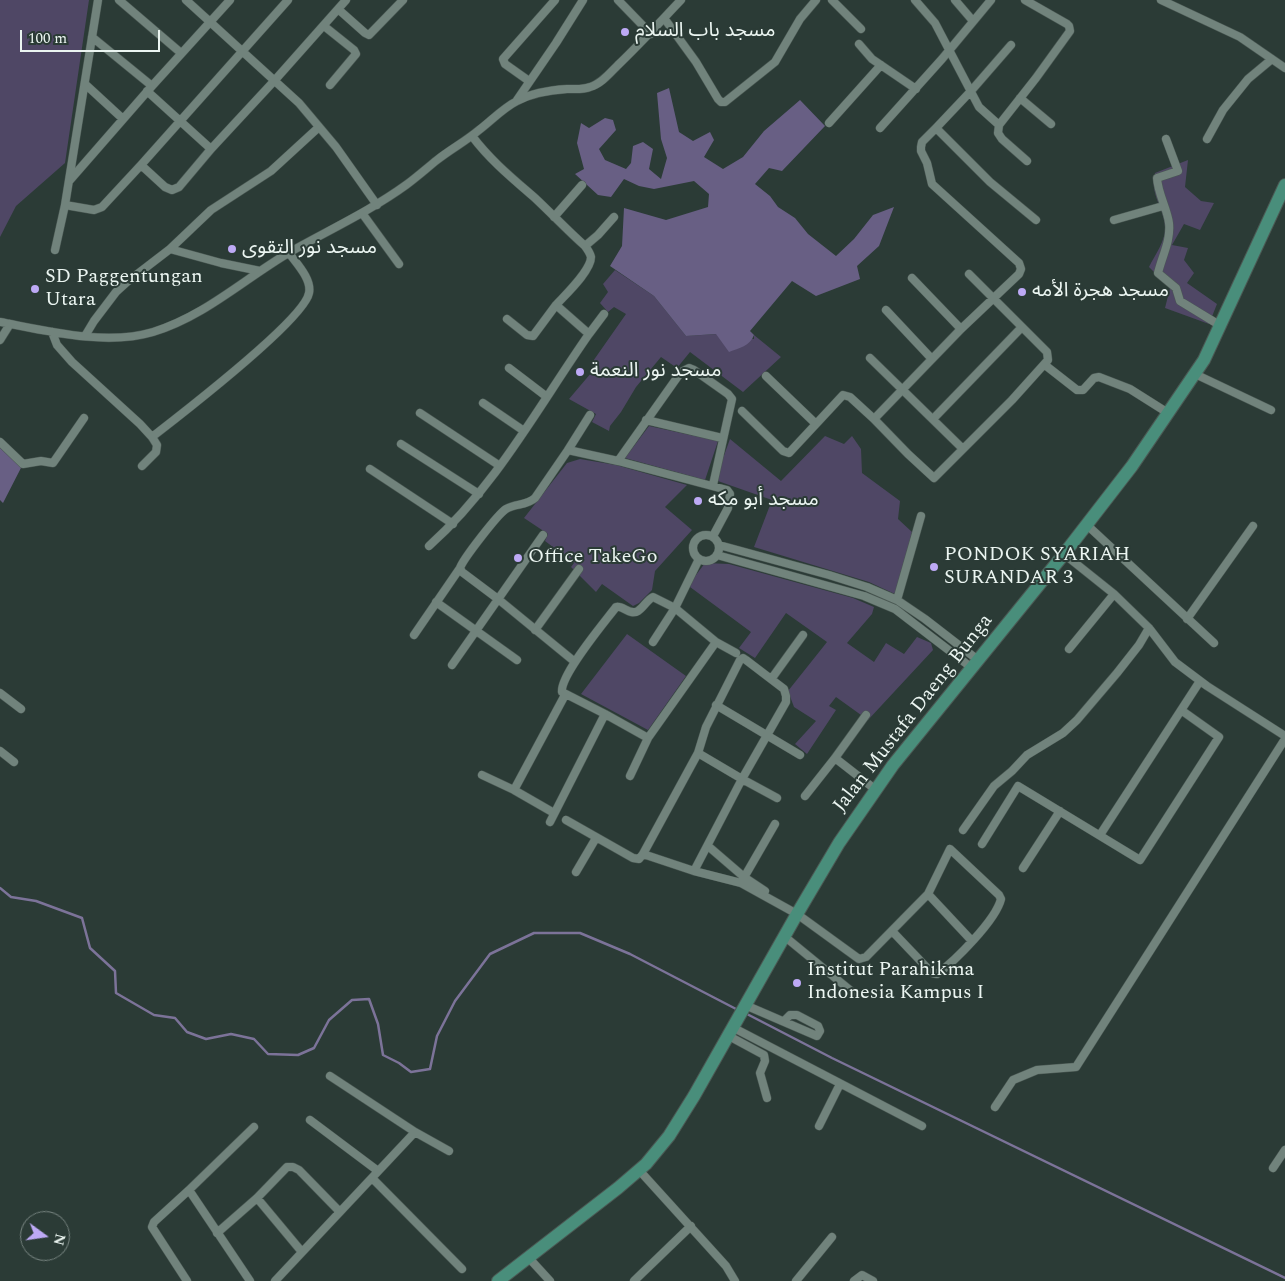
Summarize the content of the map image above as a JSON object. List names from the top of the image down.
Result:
{
  "streets": {
    "main road": ["Jalan Mustafa Daeng Bunga"]
  },
  "places": [
    "مسجد باب السلام",
    "مسجد نور التقوى",
    "SD Paggentungan Utara",
    "مسجد هجرة الأمه",
    "مسجد نور النعمة",
    "مسجد أبو مكه",
    "Office TakeGo",
    "PONDOK SYARIAH SURANDAR 3",
    "Institut Parahikma Indonesia Kampus I"
  ],
  "scale_bar": "100 m",
  "north": "right"
}
